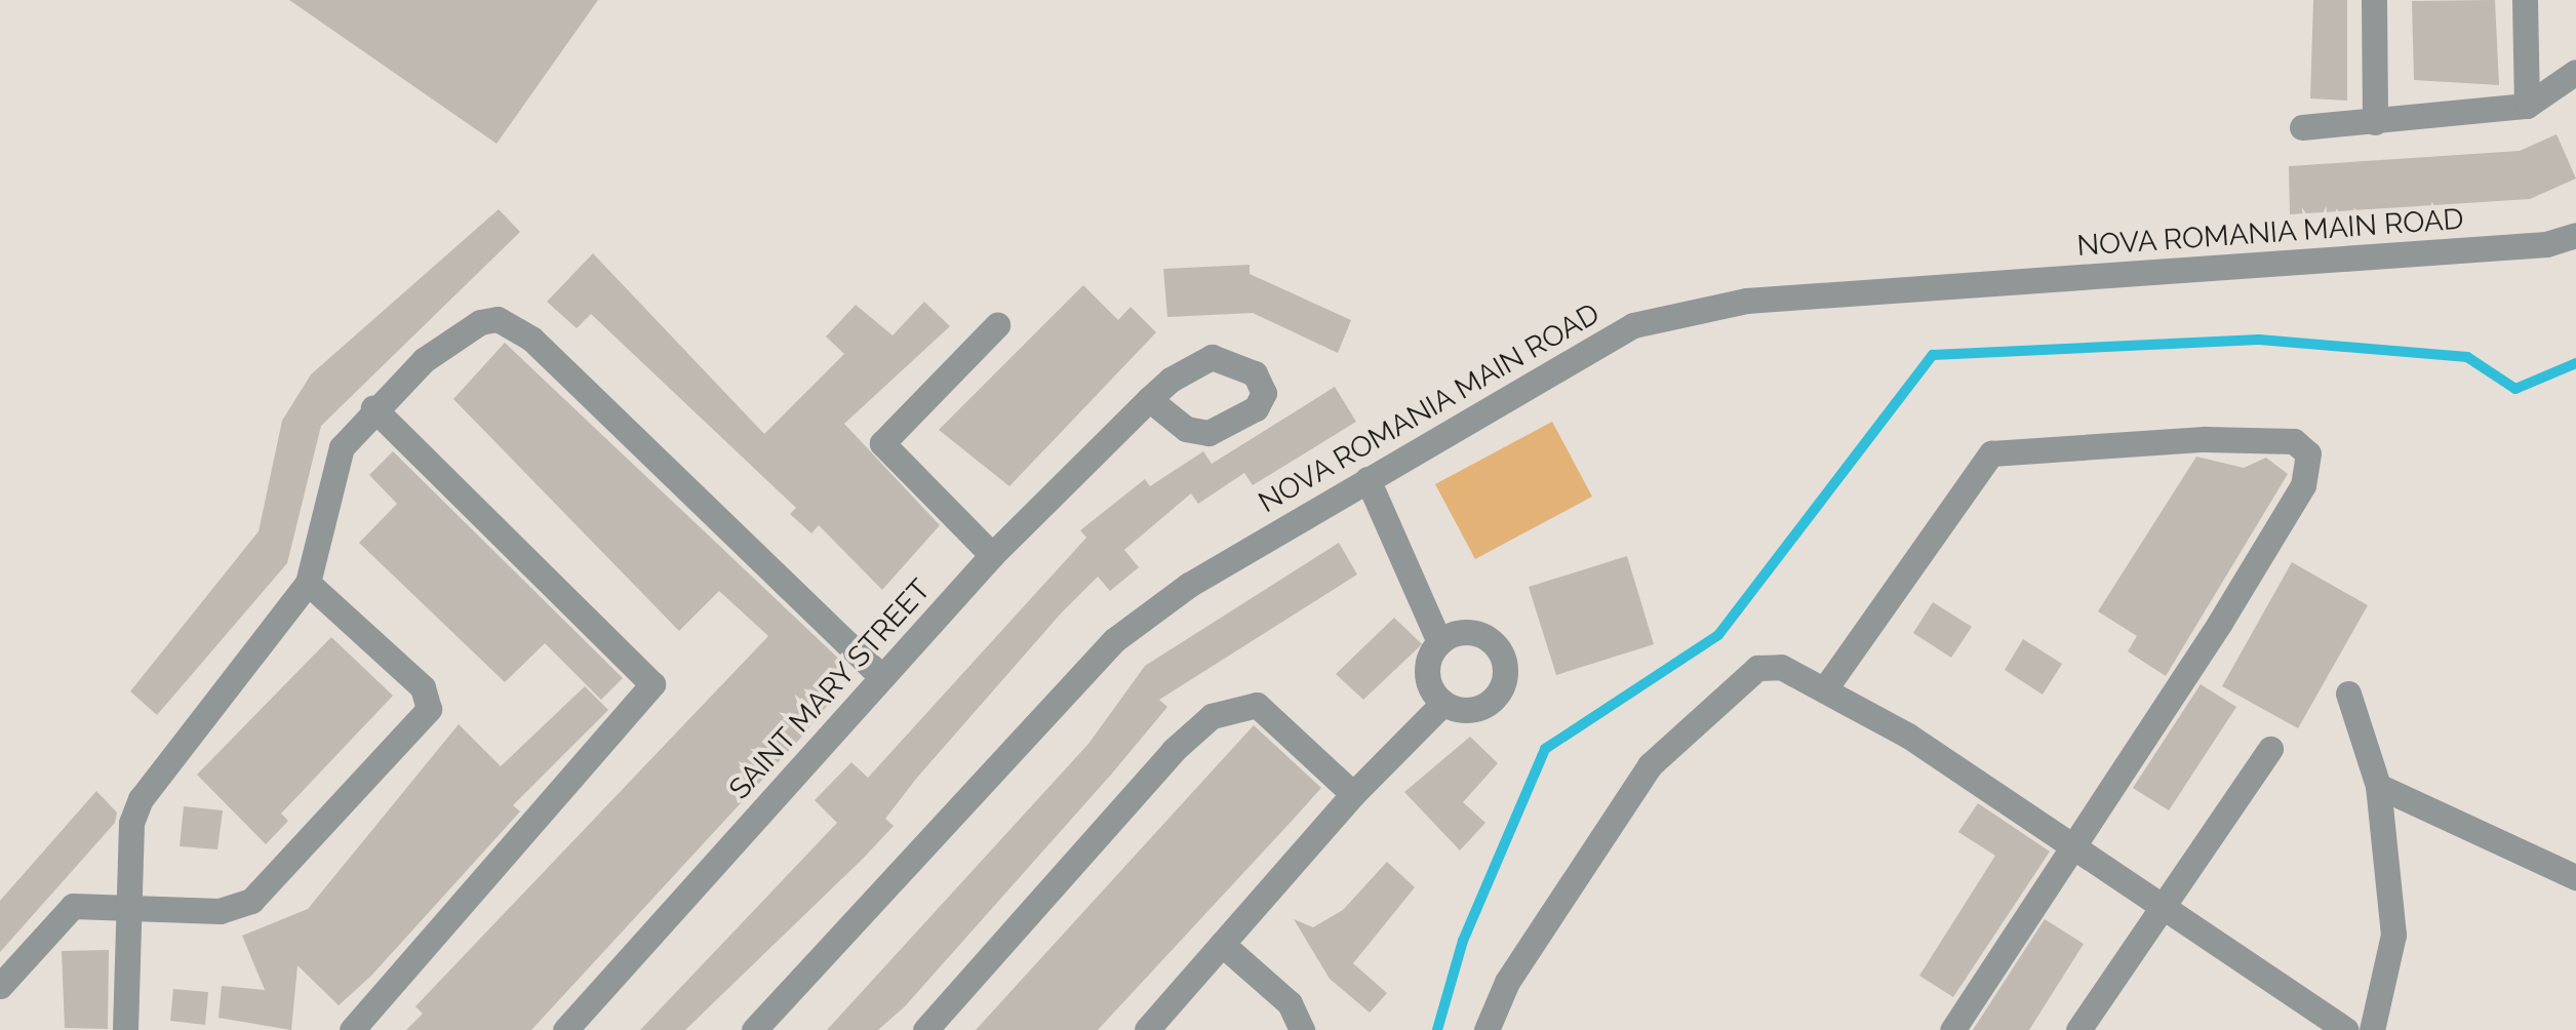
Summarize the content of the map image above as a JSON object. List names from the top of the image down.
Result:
{
  "streets": {
    "street": ["NOVA ROMANIA MAIN ROAD", "SAINT MARY STREET"]
  }
}
